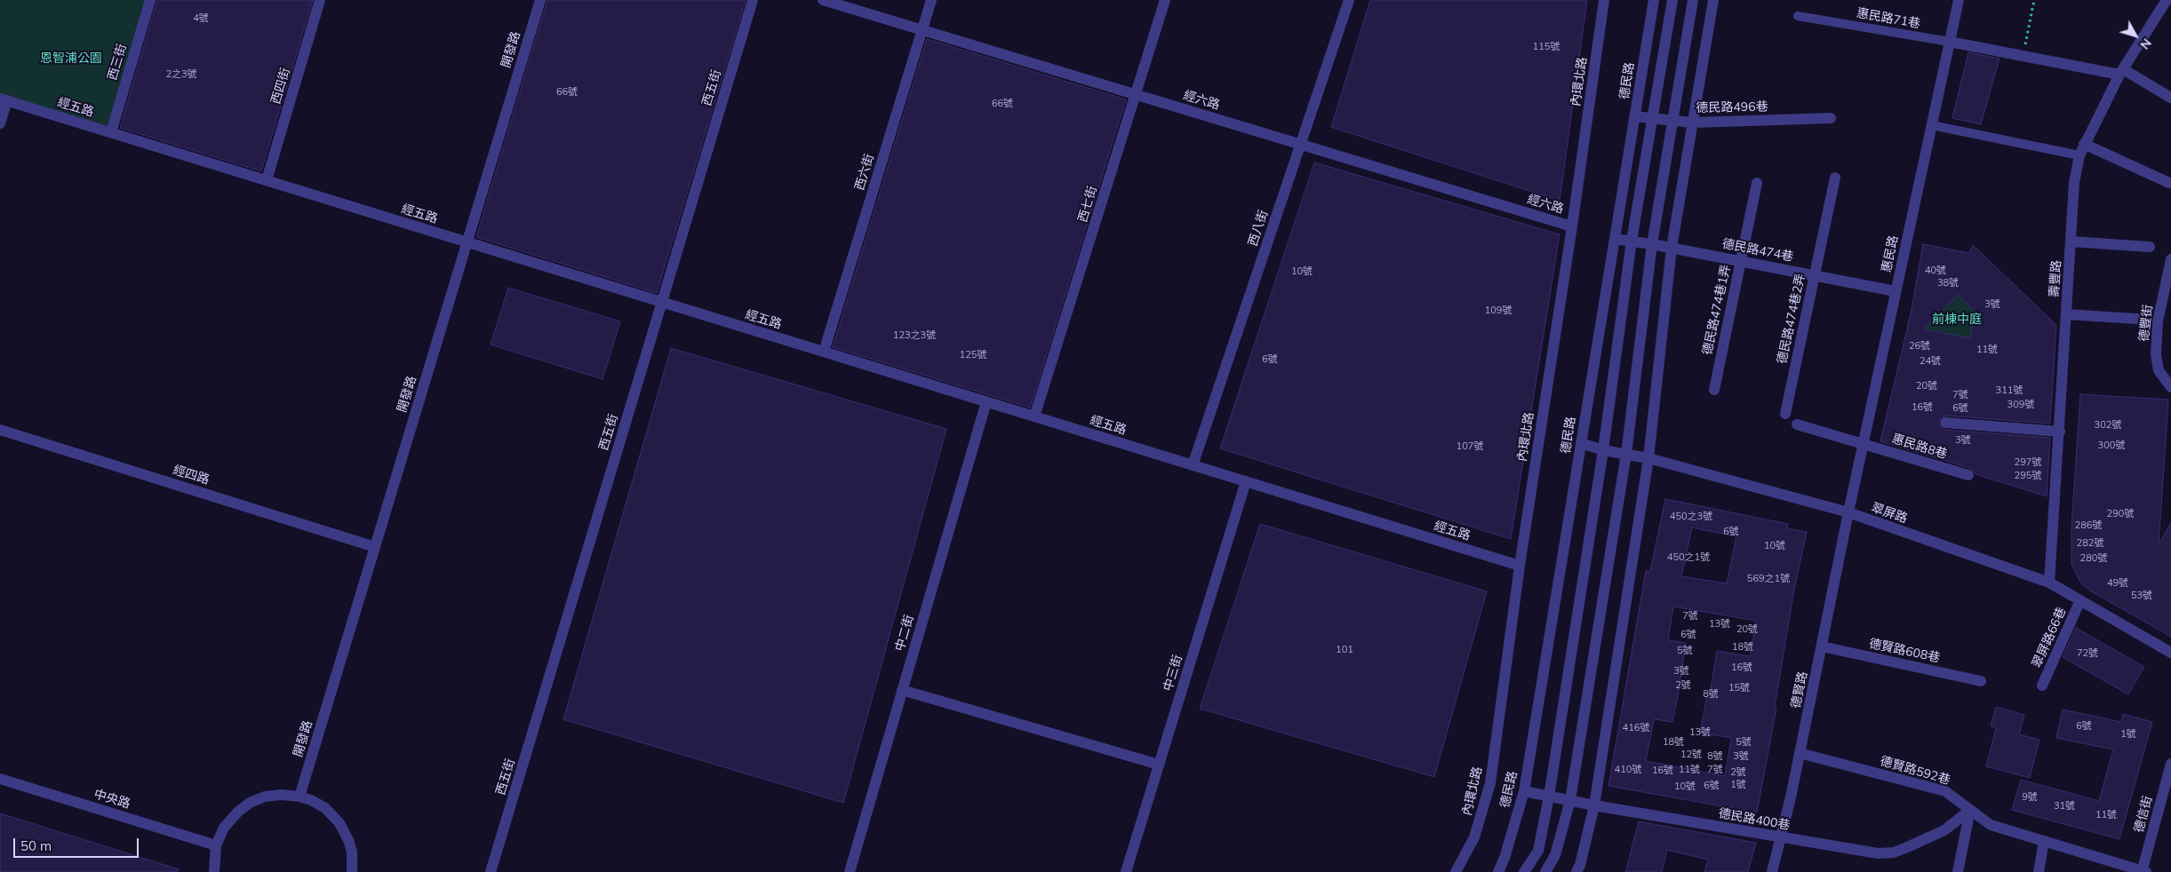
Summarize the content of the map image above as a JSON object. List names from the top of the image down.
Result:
{
  "streets": {
    "street": [
      "開發路",
      "西三街",
      "德民路",
      "內環北路",
      "西四街",
      "西五街",
      "經六路",
      "經五路",
      "德民路496巷",
      "西六街",
      "西七街",
      "西八街",
      "德民路474巷",
      "惠民路",
      "壽豐路",
      "德民路474巷1弄",
      "德民路474巷2弄",
      "德豐街",
      "惠民路8巷",
      "經四路",
      "翠屏路",
      "中二街",
      "翠屏路66巷",
      "德賢路608巷",
      "中三街",
      "德賢路",
      "德賢路592巷",
      "中央路",
      "德信街",
      "德民路400巷"
    ],
    "lane": ["惠民路71巷"]
  },
  "crossings": [
    ["惠民路71巷", "惠民路"],
    ["開發路", "經五路"],
    ["開發路", "經四路"],
    ["西三街", "經五路"],
    ["德民路", "德民路496巷"],
    ["德民路", "德民路474巷"],
    ["德民路", "翠屏路"],
    ["德民路", "德民路400巷"],
    ["內環北路", "經六路"],
    ["內環北路", "經五路"],
    ["西四街", "經五路"],
    ["西五街", "經五路"],
    ["經六路", "西六街"],
    ["經六路", "西七街"],
    ["經六路", "西八街"],
    ["經五路", "西六街"],
    ["經五路", "西七街"],
    ["經五路", "西八街"],
    ["經五路", "中二街"],
    ["經五路", "中三街"],
    ["德民路474巷", "惠民路"],
    ["德民路474巷", "德民路474巷1弄"],
    ["德民路474巷", "德民路474巷2弄"],
    ["惠民路", "惠民路8巷"],
    ["惠民路", "翠屏路"],
    ["惠民路", "德賢路"],
    ["壽豐路", "翠屏路"],
    ["翠屏路", "翠屏路66巷"],
    ["翠屏路", "德賢路"],
    ["德賢路608巷", "德賢路"],
    ["德賢路", "德賢路592巷"],
    ["德賢路", "德民路400巷"],
    ["德賢路592巷", "德信街"],
    ["德賢路592巷", "德民路400巷"]
  ],
  "parks": ["恩智浦公園", "前棟中庭"],
  "house_numbers": [
    "4號",
    "115號",
    "2之3號",
    "66號",
    "66號",
    "40號",
    "10號",
    "38號",
    "3號",
    "109號",
    "123之3號",
    "26號",
    "11號",
    "125號",
    "6號",
    "24號",
    "20號",
    "311號",
    "7號",
    "309號",
    "16號",
    "6號",
    "302號",
    "3號",
    "300號",
    "107號",
    "297號",
    "295號",
    "290號",
    "450之3號",
    "286號",
    "6號",
    "282號",
    "10號",
    "450之1號",
    "280號",
    "569之1號",
    "49號",
    "53號",
    "7號",
    "13號",
    "20號",
    "6號",
    "18號",
    "101",
    "5號",
    "72號",
    "16號",
    "3號",
    "2號",
    "15號",
    "8號",
    "6號",
    "416號",
    "13號",
    "1號",
    "18號",
    "5號",
    "12號",
    "8號",
    "3號",
    "410號",
    "11號",
    "7號",
    "16號",
    "2號",
    "1號",
    "6號",
    "10號",
    "9號",
    "31號",
    "11號"
  ],
  "scale_bar": "50 m",
  "north": "bottom right"
}
